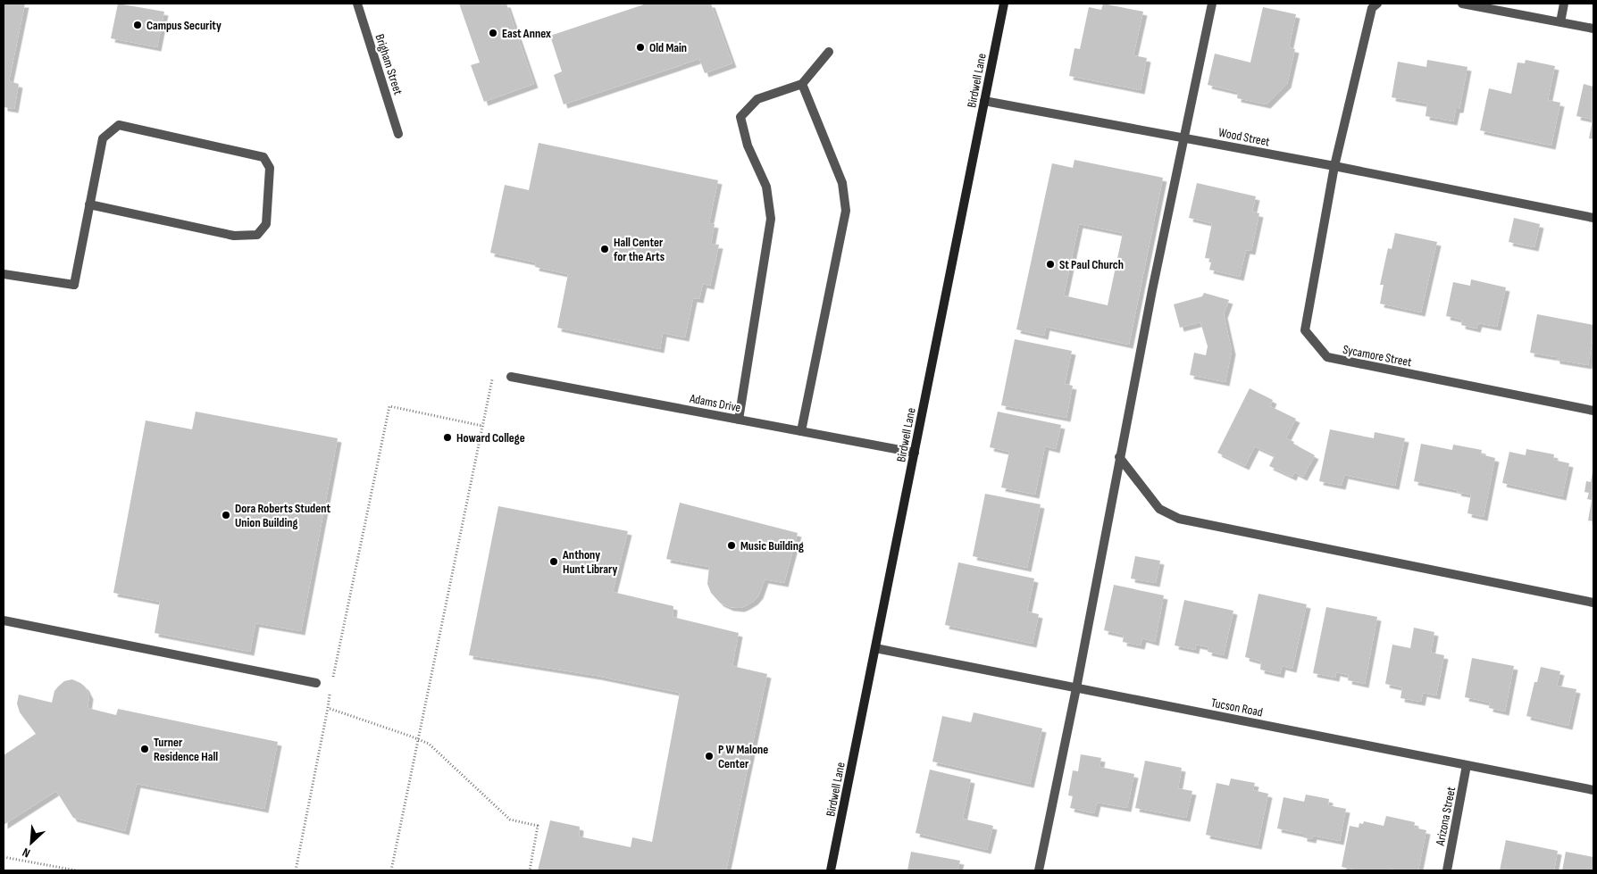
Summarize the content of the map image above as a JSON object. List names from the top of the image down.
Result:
{
  "streets": {
    "main road": ["Birdwell Lane"],
    "street": [
      "Brigham Street",
      "Wood Street",
      "Sycamore Street",
      "Adams Drive",
      "Tucson Road",
      "Arizona Street"
    ]
  },
  "crossings": [
    ["Birdwell Lane", "Wood Street"],
    ["Birdwell Lane", "Adams Drive"],
    ["Birdwell Lane", "Tucson Road"],
    ["Wood Street", "Sycamore Street"],
    ["Tucson Road", "Arizona Street"]
  ],
  "places": [
    "Campus Security",
    "East Annex",
    "Old Main",
    "Hall Center for the Arts",
    "St Paul Church",
    "Howard College",
    "Dora Roberts Student Union Building",
    "Music Building",
    "Anthony Hunt Library",
    "Turner Residence Hall",
    "P W Malone Center"
  ],
  "north": "bottom left"
}
